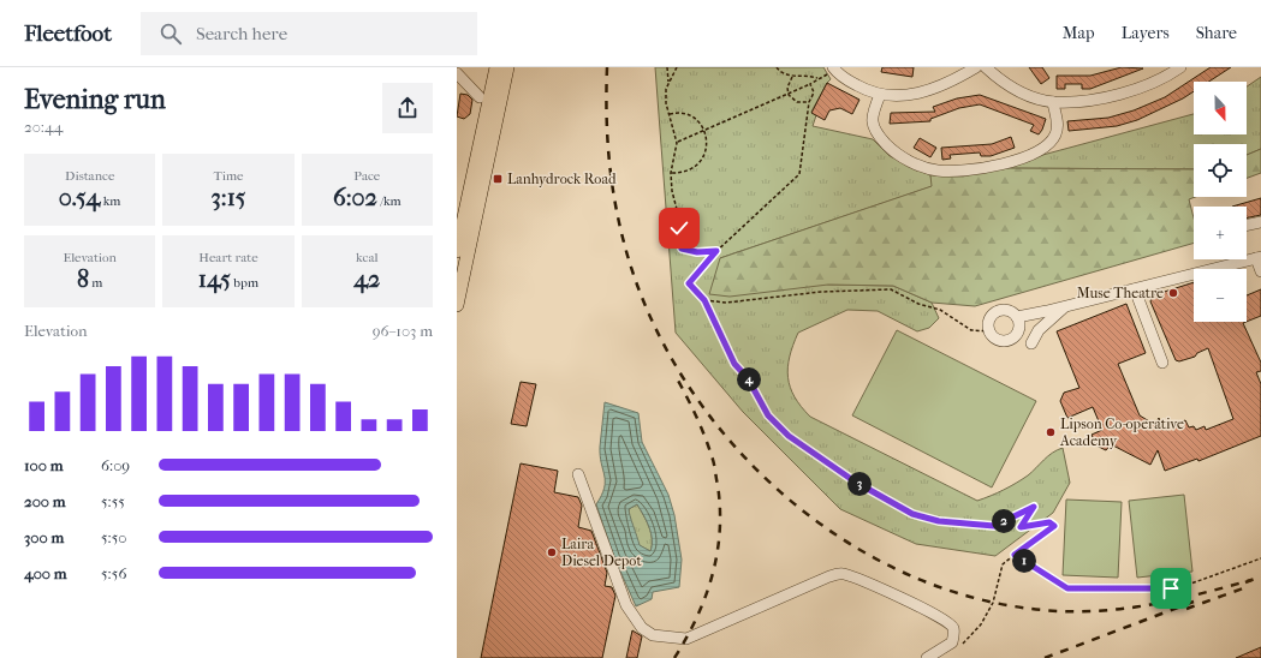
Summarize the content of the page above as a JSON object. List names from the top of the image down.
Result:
{
  "places": {
    "transit": ["Lanhydrock Road"],
    "other": ["Muse Theatre", "Lipson Co-operative Academy", "Laira Diesel Depot"]
  },
  "north": "bottom",
  "page": {
    "header": "Fleetfoot",
    "search": "Search here",
    "nav": ["Map", "Layers", "Share"],
    "heading": ["Evening run", "20:44"],
    "map_buttons": ["+", "−"],
    "stats": [
      ["Distance", "0.54 km"],
      ["Time", "3:15"],
      ["Pace", "6:02 /km"],
      ["Elevation", "8 m"],
      ["Heart rate", "145 bpm"],
      ["kcal", "42"]
    ],
    "chart": ["Elevation", "96–103 m"],
    "pins": [
      "4",
      "3",
      "2",
      "1"
    ],
    "list": [
      {
        "name": "100 m",
        "note": "6:09"
      },
      {
        "name": "200 m",
        "note": "5:55"
      },
      {
        "name": "300 m",
        "note": "5:50"
      },
      {
        "name": "400 m",
        "note": "5:56"
      }
    ]
  }
}
